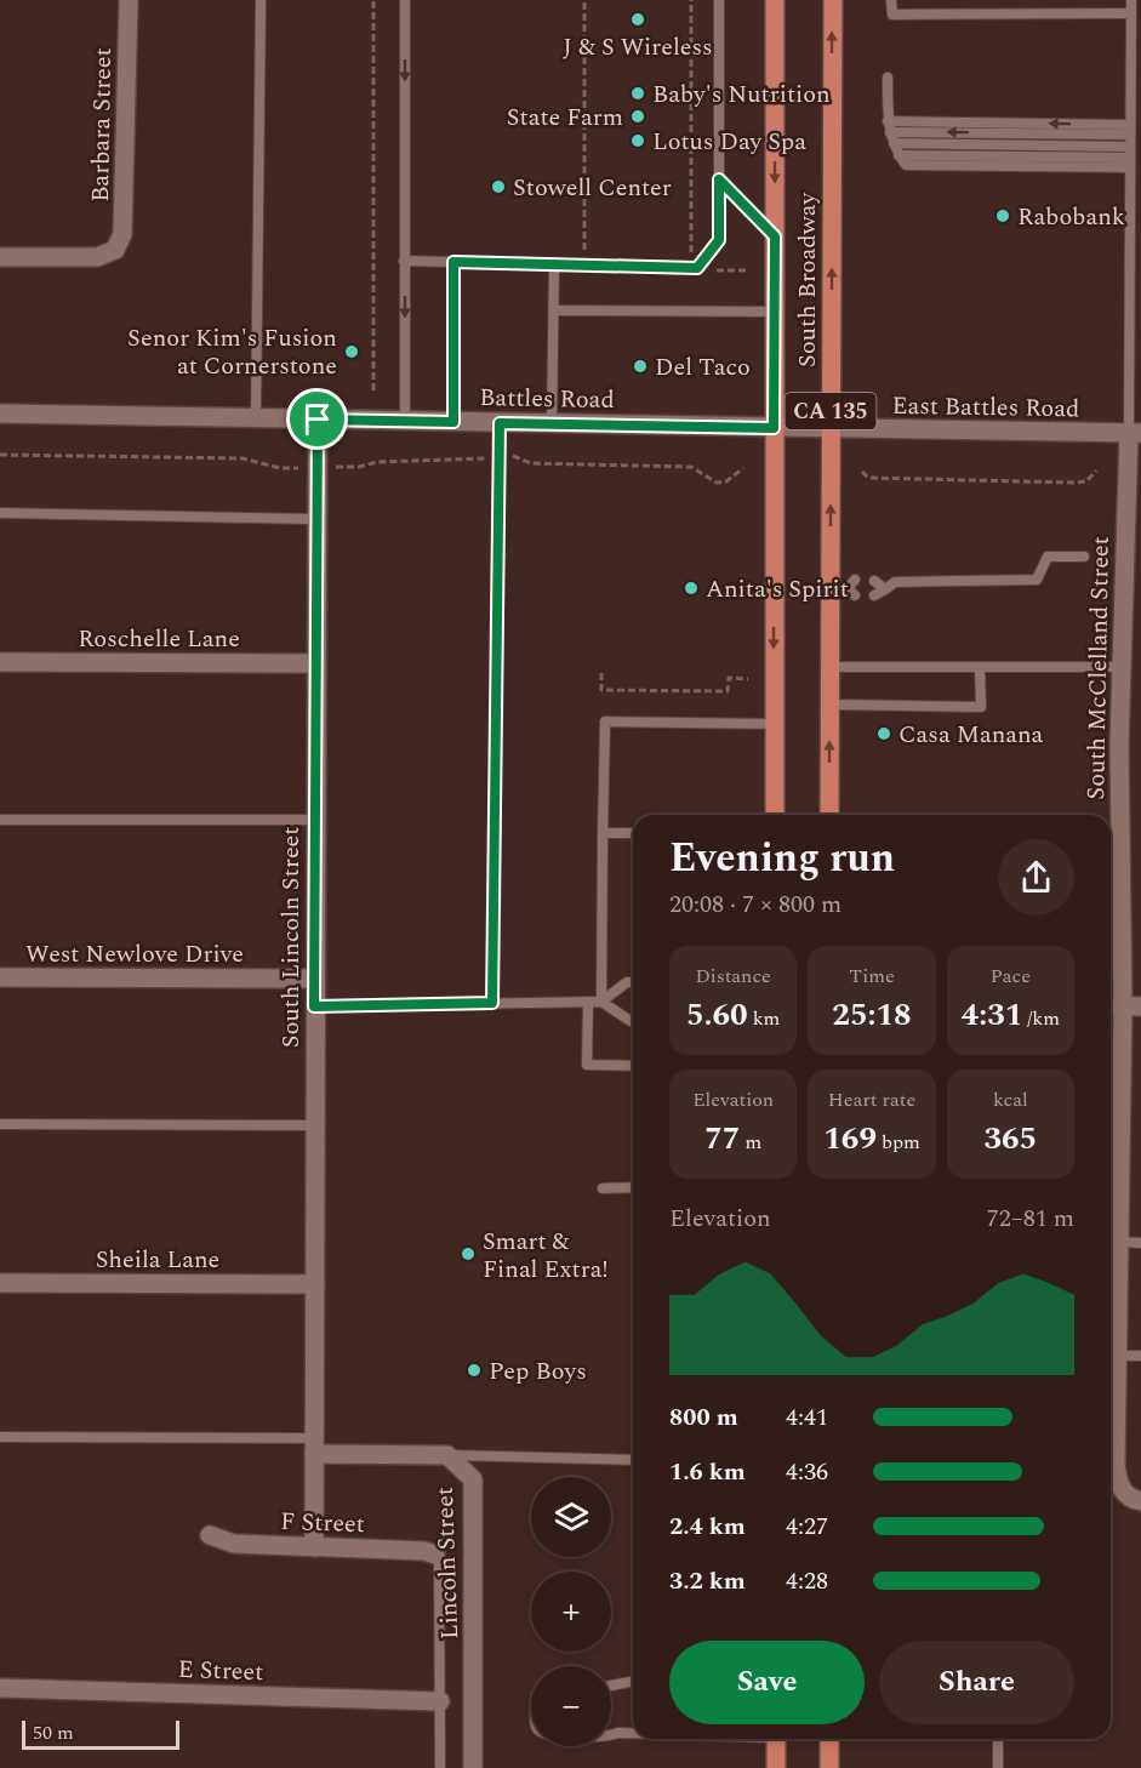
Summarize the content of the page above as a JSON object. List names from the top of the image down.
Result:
{
  "streets": {
    "main road": ["South Broadway", "CA 135"],
    "street": [
      "Barbara Street",
      "Battles Road",
      "East Battles Road",
      "Roschelle Lane",
      "South McClelland Street",
      "South Lincoln Street",
      "West Newlove Drive",
      "Sheila Lane",
      "F Street",
      "Lincoln Street",
      "E Street"
    ]
  },
  "crossings": [
    ["South Broadway", "Battles Road"],
    ["South Broadway", "East Battles Road"],
    ["Battles Road", "East Battles Road"],
    ["Battles Road", "South Lincoln Street"],
    ["East Battles Road", "South McClelland Street"],
    ["Roschelle Lane", "South Lincoln Street"],
    ["South Lincoln Street", "West Newlove Drive"],
    ["South Lincoln Street", "Sheila Lane"],
    ["South Lincoln Street", "F Street"],
    ["South Lincoln Street", "Lincoln Street"]
  ],
  "places": [
    "J & S Wireless",
    "Baby's Nutrition",
    "State Farm",
    "Lotus Day Spa",
    "Stowell Center",
    "Rabobank",
    "Senor Kim's Fusion at Cornerstone",
    "Del Taco",
    "Anita's Spirit",
    "Casa Manana",
    "Smart & Final Extra!",
    "Pep Boys"
  ],
  "scale_bar": "50 m",
  "page": {
    "heading": ["Evening run", "20:08 · 7 × 800 m"],
    "stats": [
      ["Distance", "5.60 km"],
      ["Time", "25:18"],
      ["Pace", "4:31 /km"],
      ["Elevation", "77 m"],
      ["Heart rate", "169 bpm"],
      ["kcal", "365"]
    ],
    "chart": ["Elevation", "72–81 m"],
    "list": [
      {
        "name": "800 m",
        "note": "4:41"
      },
      {
        "name": "1.6 km",
        "note": "4:36"
      },
      {
        "name": "2.4 km",
        "note": "4:27"
      },
      {
        "name": "3.2 km",
        "note": "4:28"
      }
    ],
    "map_buttons": ["+", "−"],
    "buttons": ["Save", "Share"],
    "scale": "50 m"
  }
}
